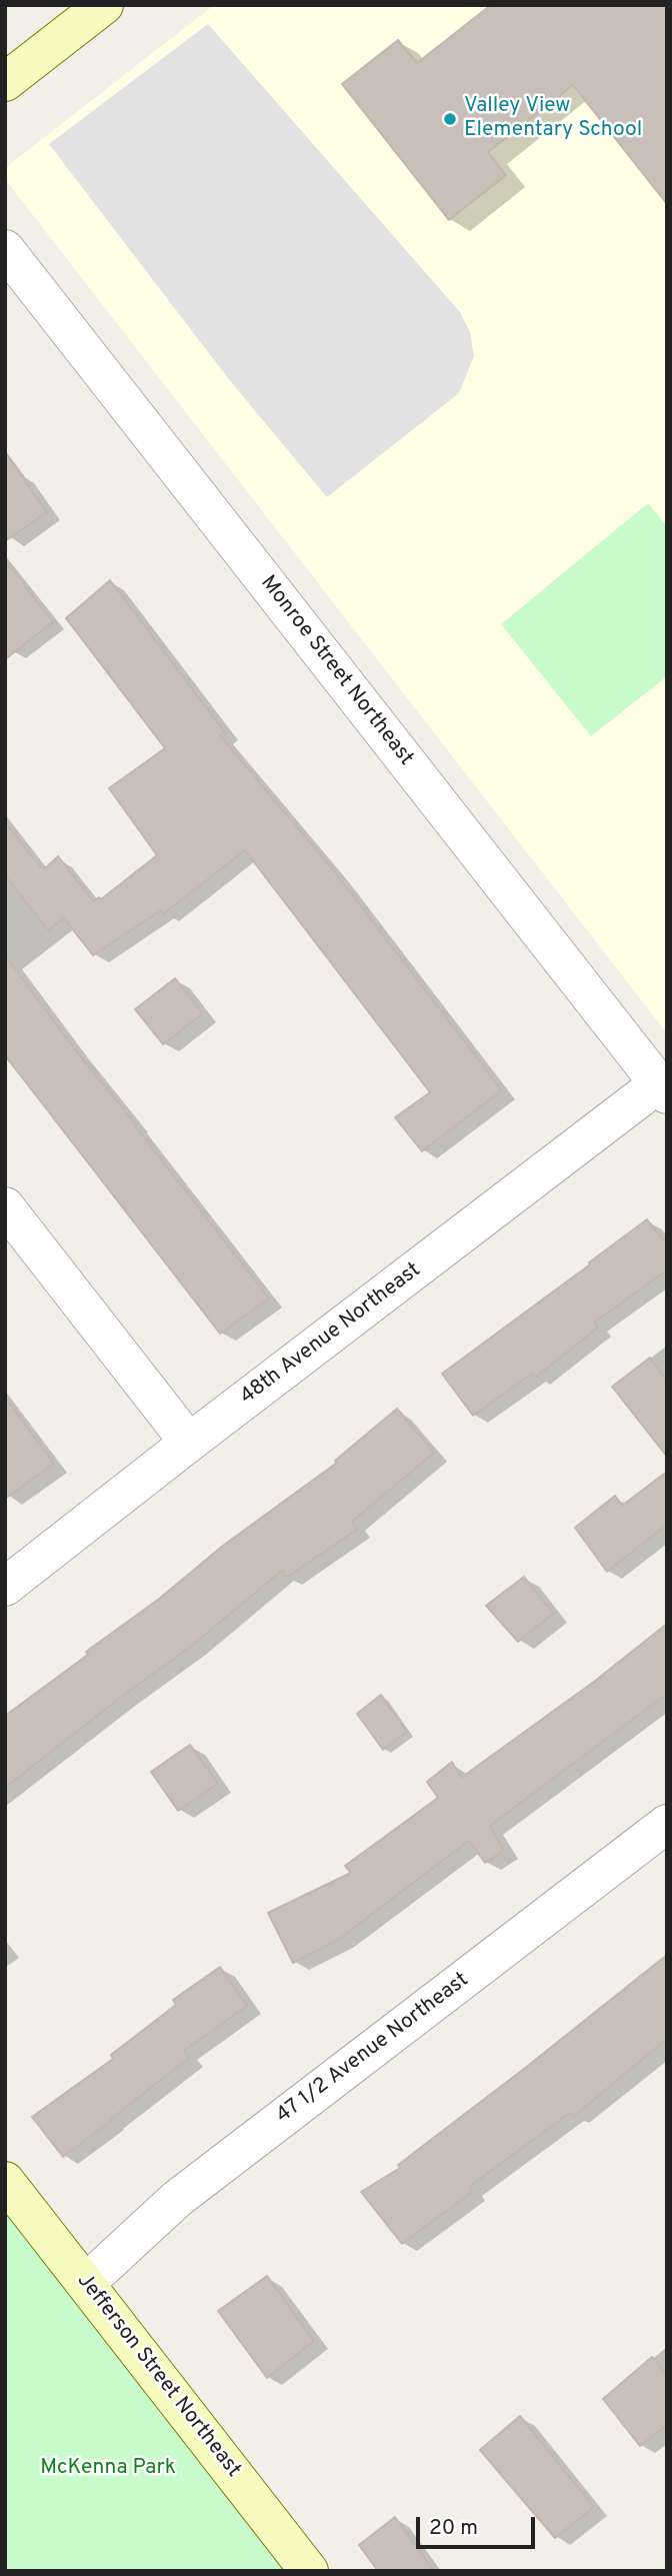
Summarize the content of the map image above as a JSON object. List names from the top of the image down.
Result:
{
  "streets": {
    "street": [
      "Monroe Street Northeast",
      "48th Avenue Northeast",
      "47 1/2 Avenue Northeast",
      "Jefferson Street Northeast"
    ]
  },
  "crossings": [
    ["Monroe Street Northeast", "48th Avenue Northeast"],
    ["47 1/2 Avenue Northeast", "Jefferson Street Northeast"]
  ],
  "parks": ["McKenna Park"],
  "places": ["Valley View Elementary School"],
  "scale_bar": "20 m"
}
